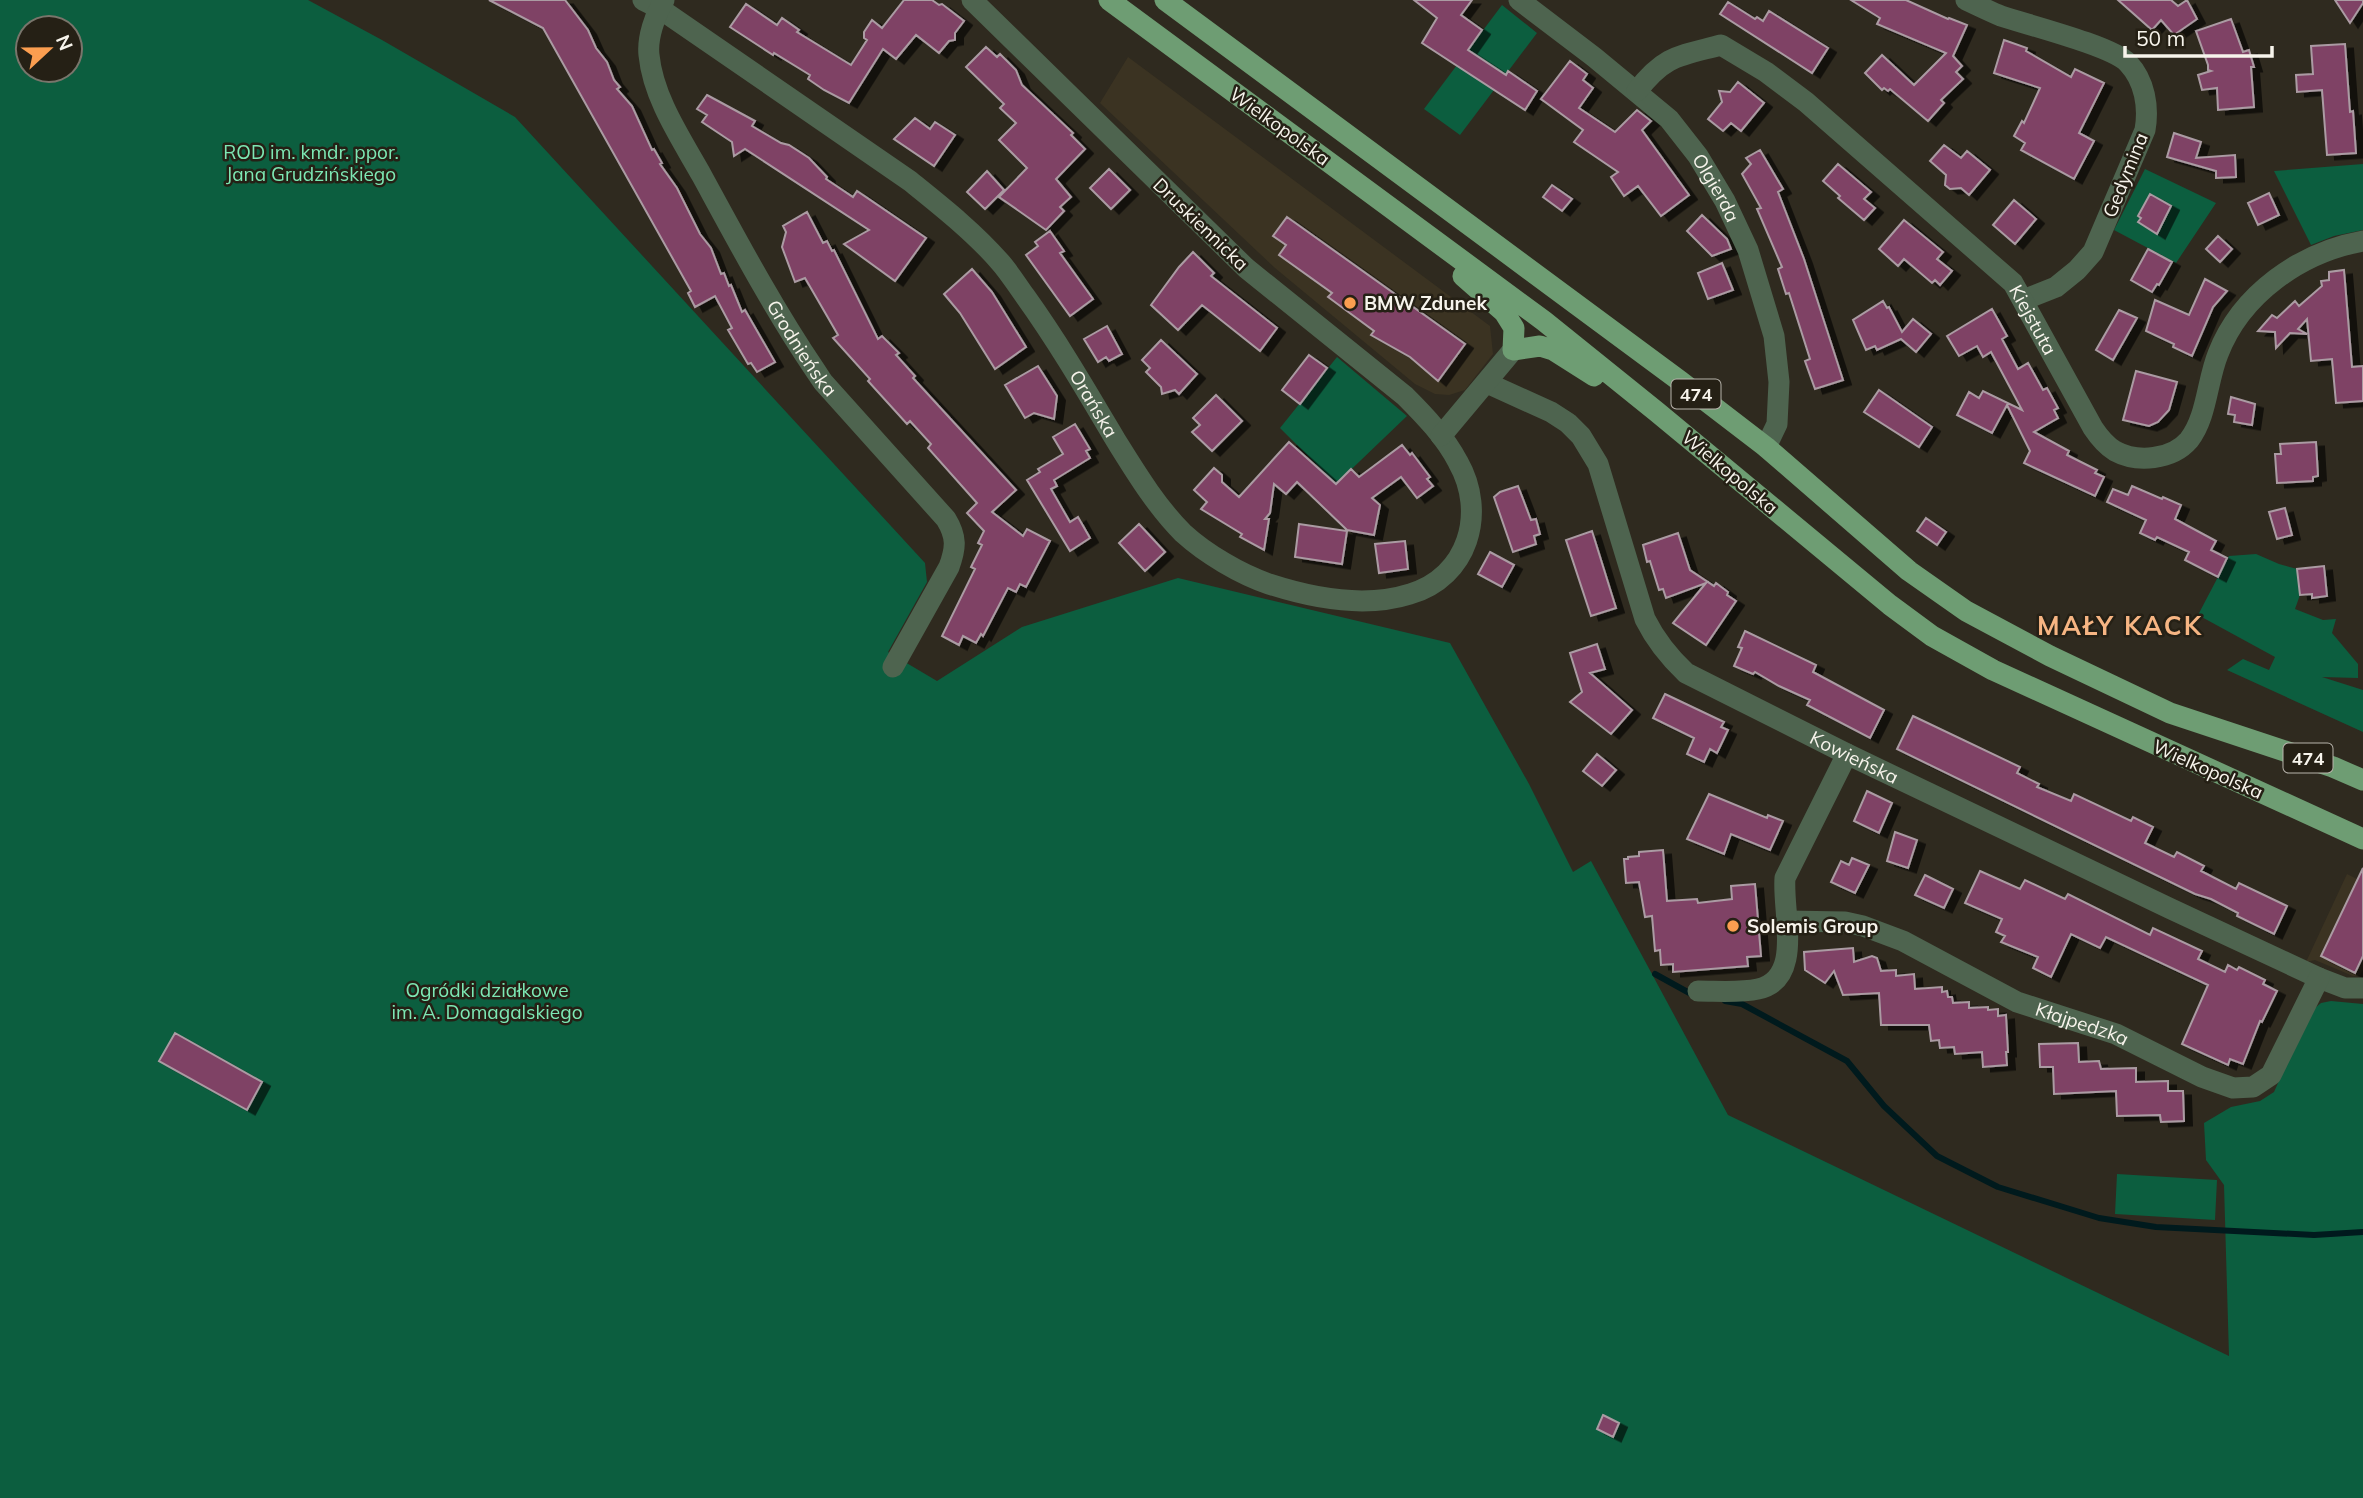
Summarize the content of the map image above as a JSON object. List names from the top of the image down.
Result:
{
  "streets": {
    "main road": ["Wielkopolska", "474"],
    "street": [
      "Gedymina",
      "Olgierda",
      "Druskiennicka",
      "Kiejstuta",
      "Grodnieńska",
      "Orańska",
      "Kowieńska",
      "Kłajpedzka"
    ]
  },
  "crossings": [
    ["Wielkopolska", "Olgierda"],
    ["Gedymina", "Kiejstuta"],
    ["Olgierda", "Kiejstuta"],
    ["Druskiennicka", "Orańska"],
    ["Grodnieńska", "Orańska"],
    ["Kowieńska", "Kłajpedzka"]
  ],
  "districts": ["MAŁY KACK"],
  "parks": ["ROD im. kmdr. ppor. Jana Grudzińskiego", "Ogródki działkowe im. A. Domagalskiego"],
  "places": ["BMW Zdunek", "Solemis Group"],
  "scale_bar": "50 m",
  "north": "right"
}
